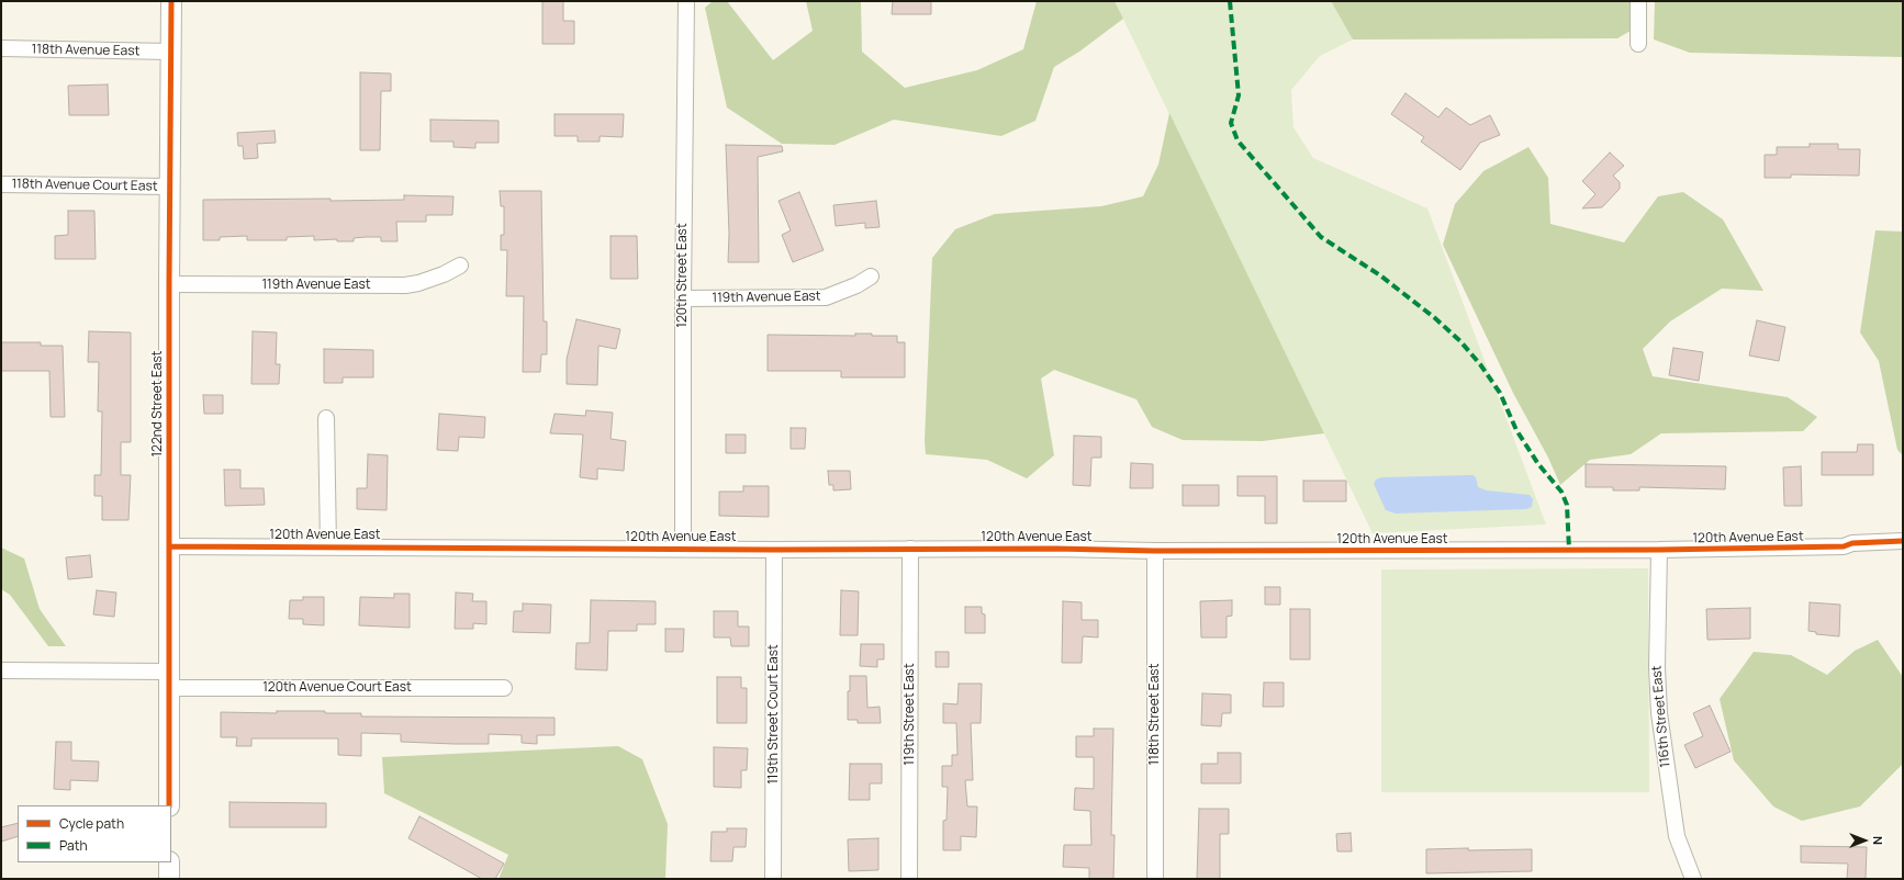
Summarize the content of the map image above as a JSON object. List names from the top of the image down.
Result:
{
  "streets": {
    "street": [
      "118th Avenue East",
      "118th Avenue Court East",
      "120th Street East",
      "119th Avenue East",
      "122nd Street East",
      "120th Avenue East",
      "120th Avenue Court East",
      "119th Street Court East",
      "119th Street East",
      "118th Street East",
      "116th Street East"
    ]
  },
  "crossings": [
    ["118th Avenue East", "122nd Street East"],
    ["118th Avenue Court East", "122nd Street East"],
    ["120th Street East", "119th Avenue East"],
    ["120th Street East", "120th Avenue East"],
    ["119th Avenue East", "122nd Street East"],
    ["122nd Street East", "120th Avenue East"],
    ["122nd Street East", "120th Avenue Court East"],
    ["120th Avenue East", "119th Street Court East"],
    ["120th Avenue East", "119th Street East"],
    ["120th Avenue East", "118th Street East"],
    ["120th Avenue East", "116th Street East"]
  ],
  "legend": ["Cycle path", "Path"],
  "north": "right"
}
